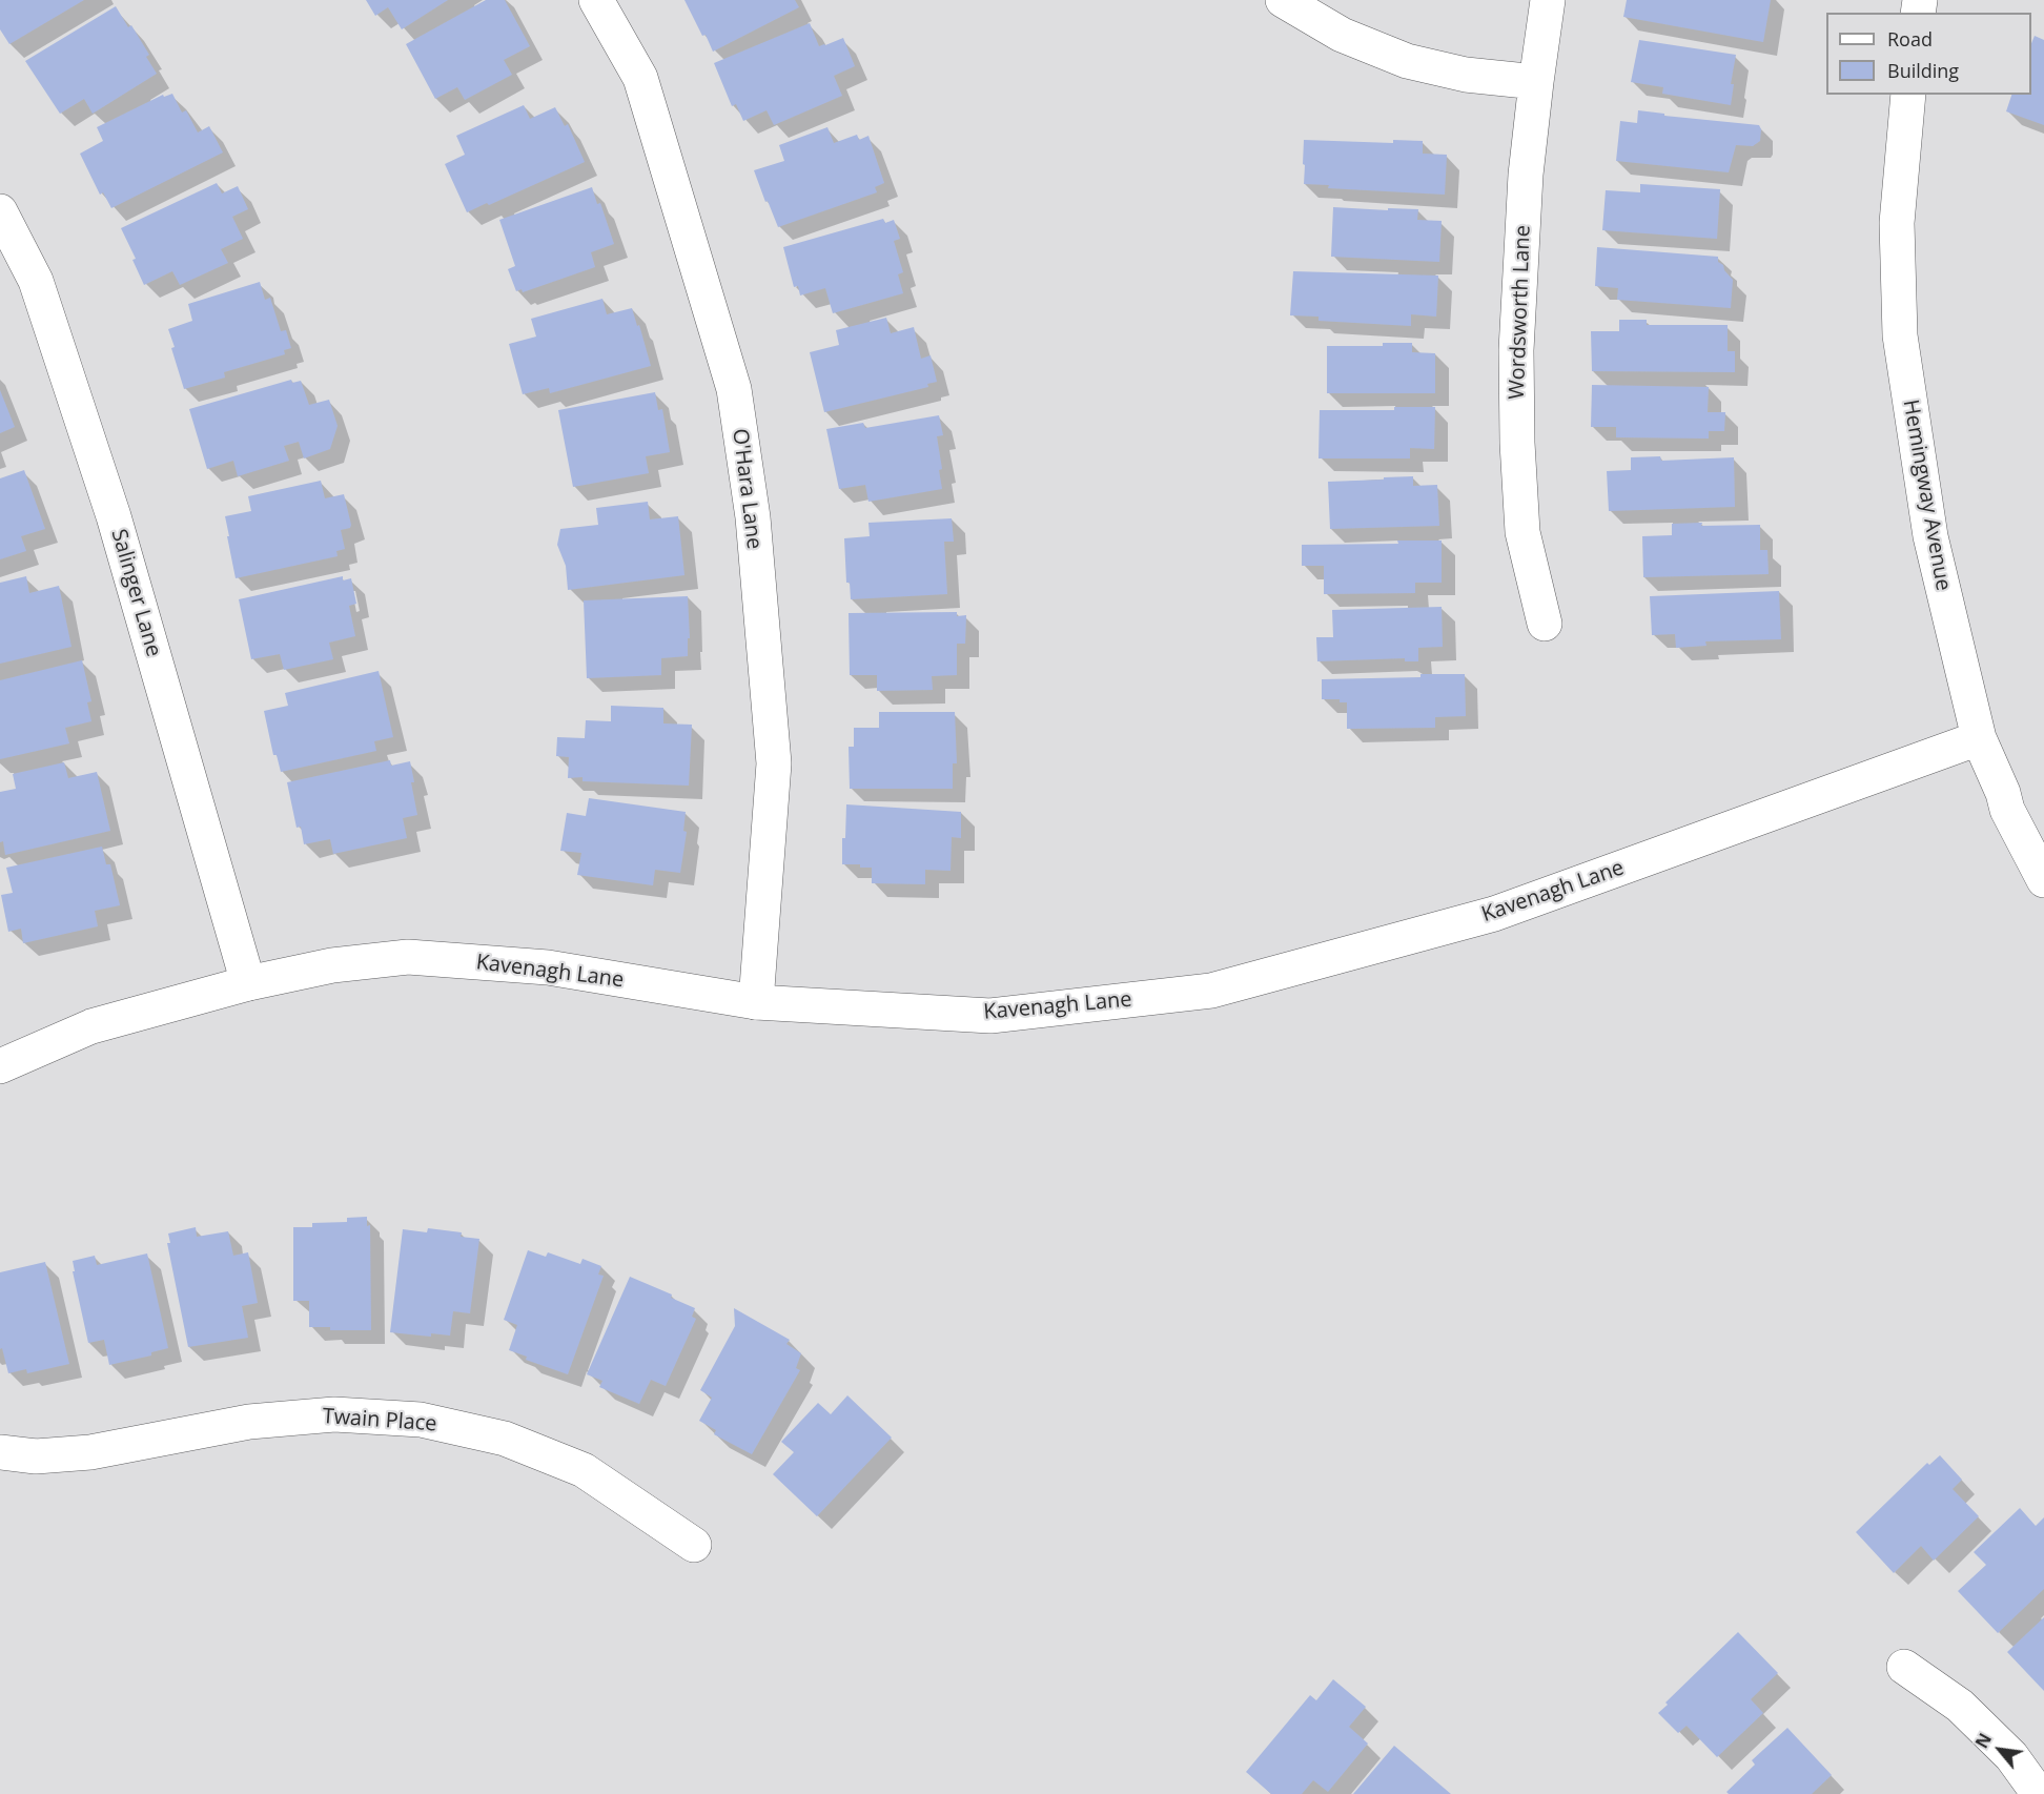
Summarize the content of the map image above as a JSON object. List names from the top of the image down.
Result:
{
  "streets": {
    "street": [
      "Wordsworth Lane",
      "O'Hara Lane",
      "Hemingway Avenue",
      "Salinger Lane",
      "Kavenagh Lane",
      "Twain Place"
    ]
  },
  "crossings": [
    ["O'Hara Lane", "Kavenagh Lane"],
    ["Hemingway Avenue", "Kavenagh Lane"],
    ["Salinger Lane", "Kavenagh Lane"]
  ],
  "legend": ["Road", "Building"],
  "north": "top left"
}
